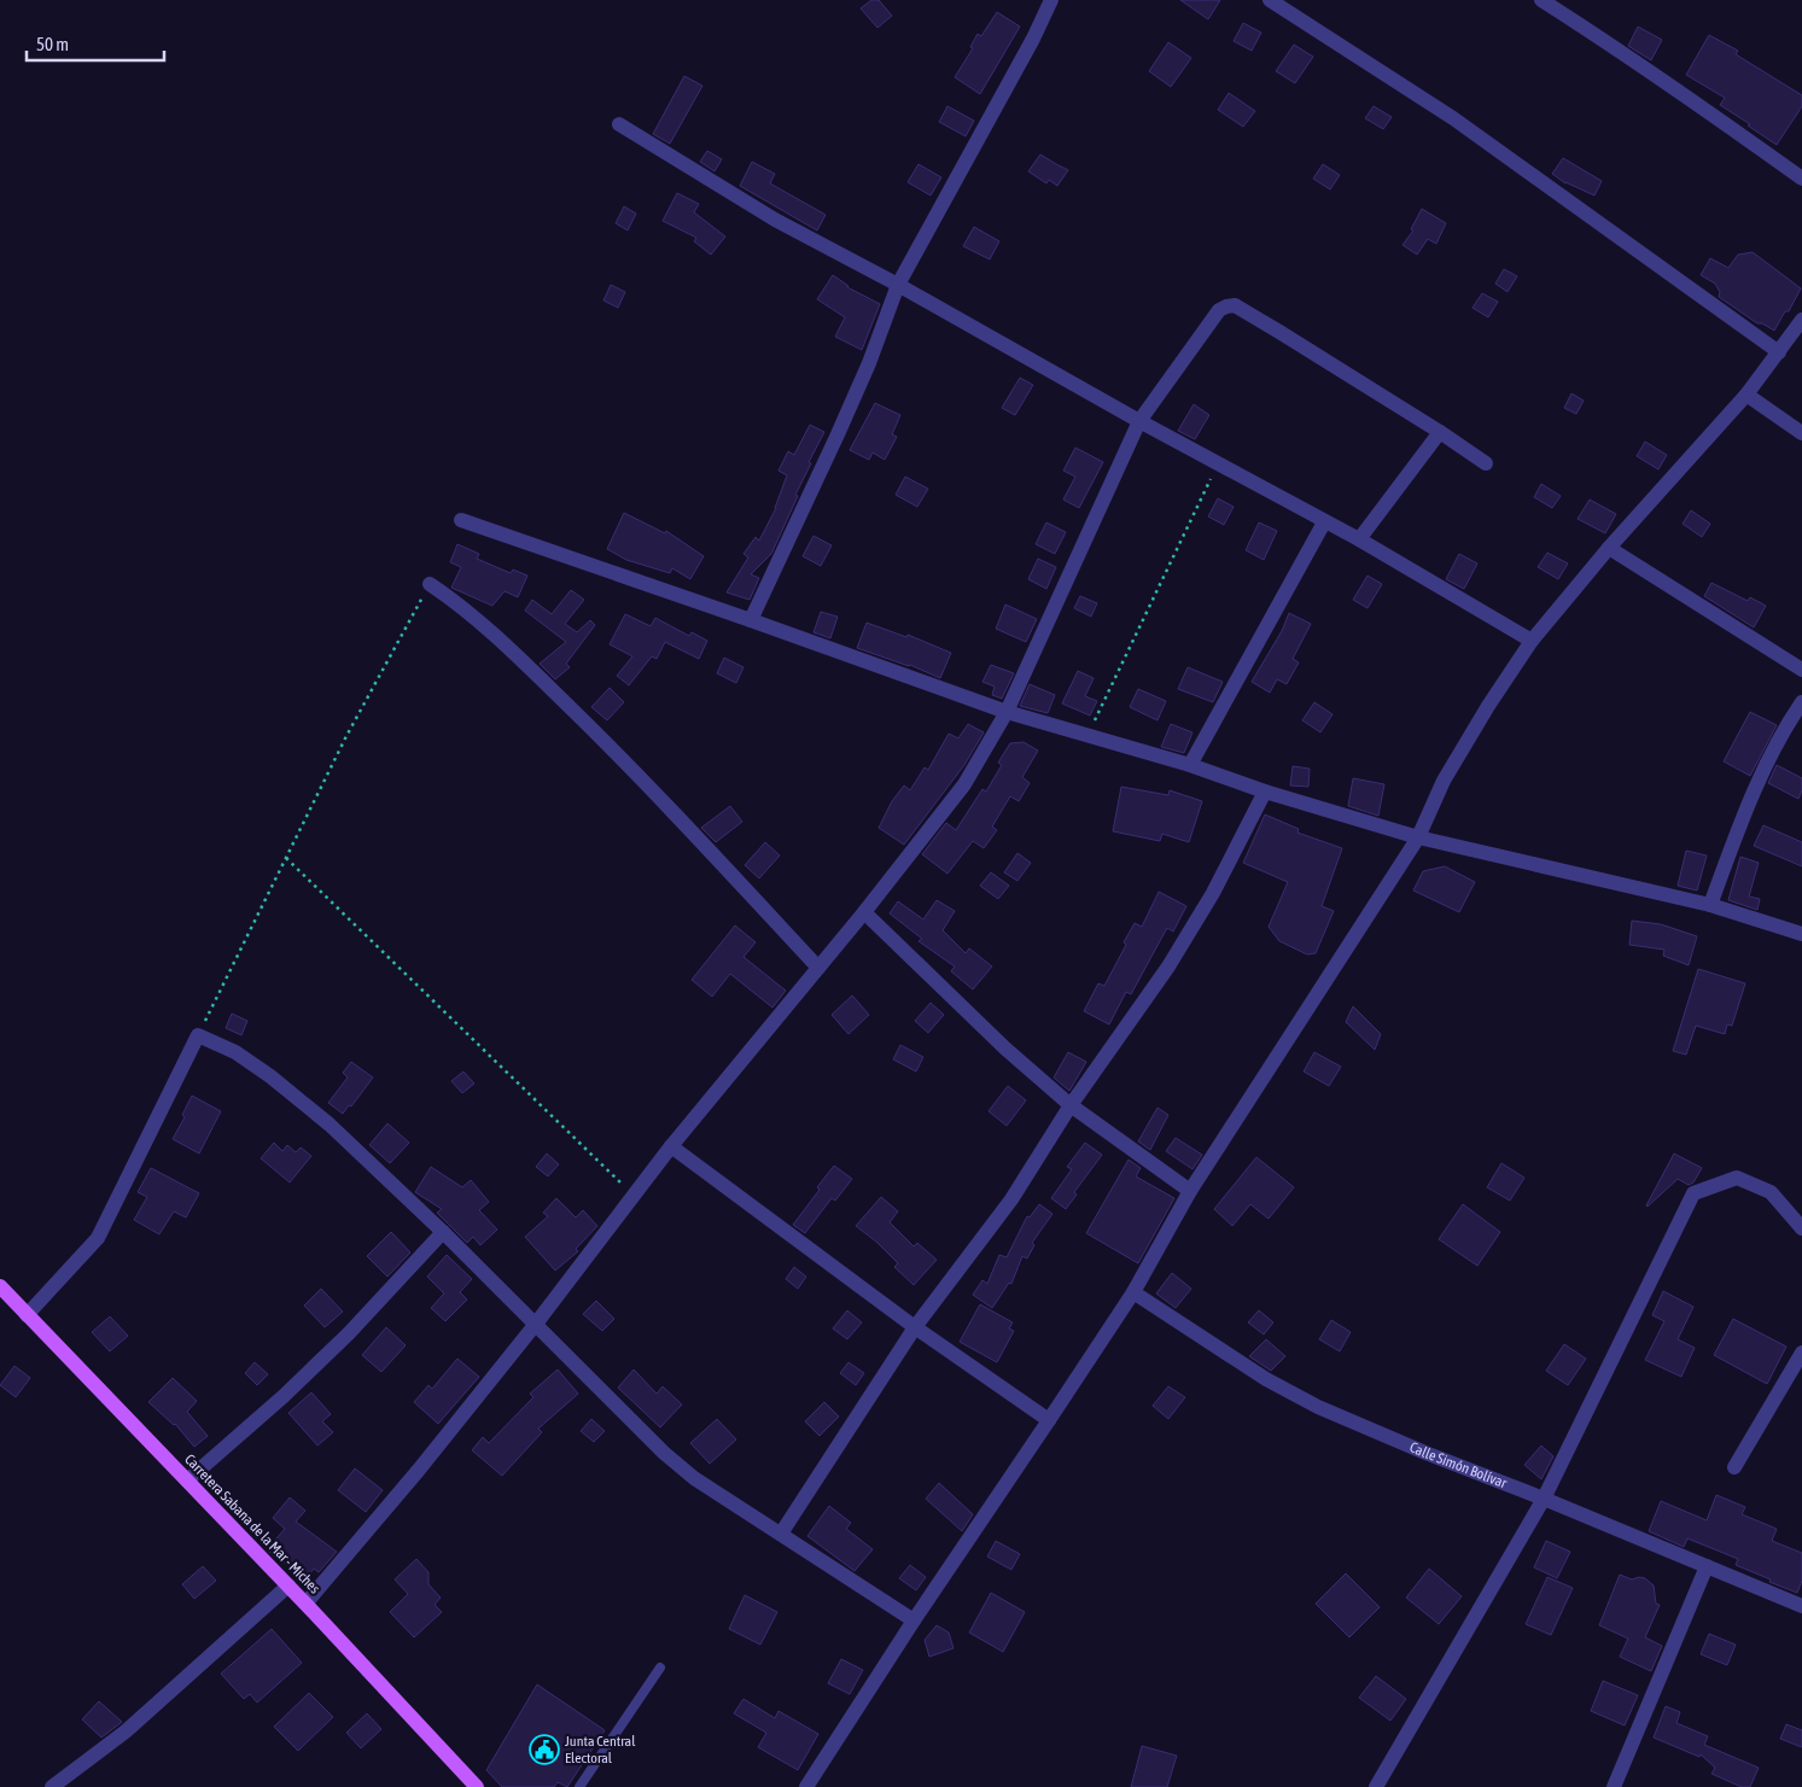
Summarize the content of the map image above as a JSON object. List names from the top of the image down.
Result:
{
  "streets": {
    "main road": ["Carretera Sabana de la Mar - Miches"],
    "street": ["Calle Simón Bolívar"]
  },
  "places": {
    "public building": ["Junta Central Electoral"]
  },
  "scale_bar": "50 m"
}
